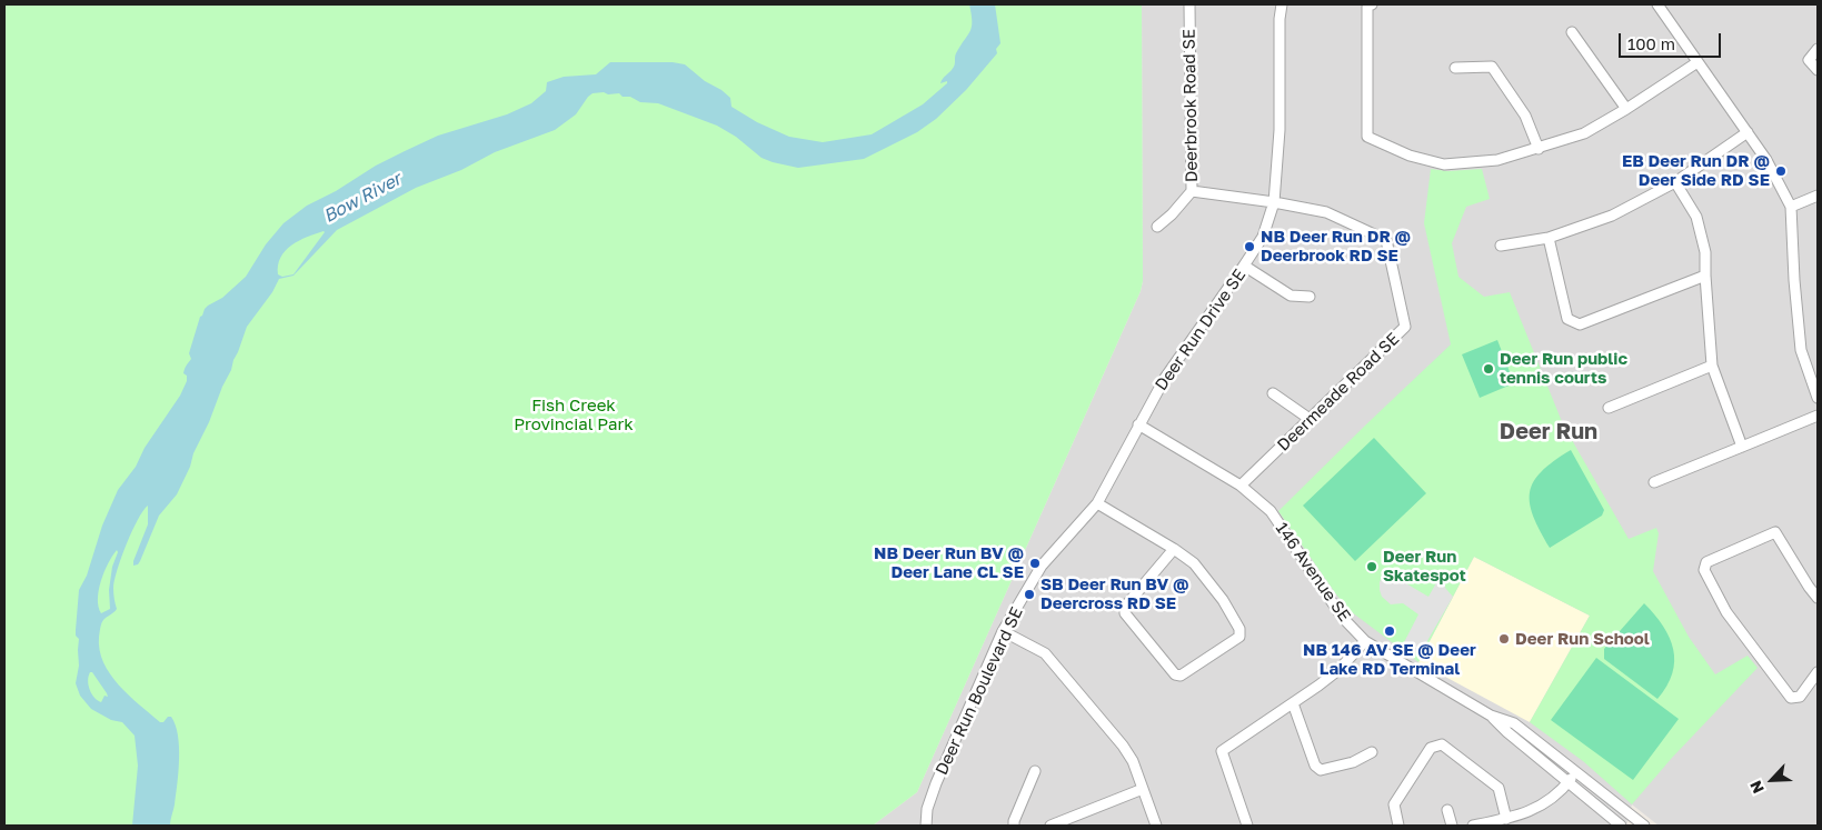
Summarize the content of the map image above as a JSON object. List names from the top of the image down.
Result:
{
  "streets": {
    "street": [
      "Deerbrook Road SE",
      "Deer Run Drive SE",
      "Deermeade Road SE",
      "146 Avenue SE",
      "Deer Run Boulevard SE"
    ]
  },
  "crossings": [
    ["Deerbrook Road SE", "Deer Run Drive SE"],
    ["Deerbrook Road SE", "Deermeade Road SE"],
    ["Deer Run Drive SE", "Deermeade Road SE"],
    ["Deer Run Drive SE", "146 Avenue SE"],
    ["Deer Run Drive SE", "Deer Run Boulevard SE"],
    ["Deermeade Road SE", "146 Avenue SE"],
    ["146 Avenue SE", "Deer Run Boulevard SE"]
  ],
  "districts": ["Deer Run"],
  "water": ["Bow River"],
  "parks": ["Fish Creek Provincial Park"],
  "places": [
    "EB Deer Run DR @ Deer Side RD SE",
    "NB Deer Run DR @ Deerbrook RD SE",
    "Deer Run public tennis courts",
    "NB Deer Run BV @ Deer Lane CL SE",
    "Deer Run Skatespot",
    "SB Deer Run BV @ Deercross RD SE",
    "NB 146 AV SE @ Deer Lake RD Terminal",
    "Deer Run School"
  ],
  "scale_bar": "100 m",
  "north": "bottom left"
}
